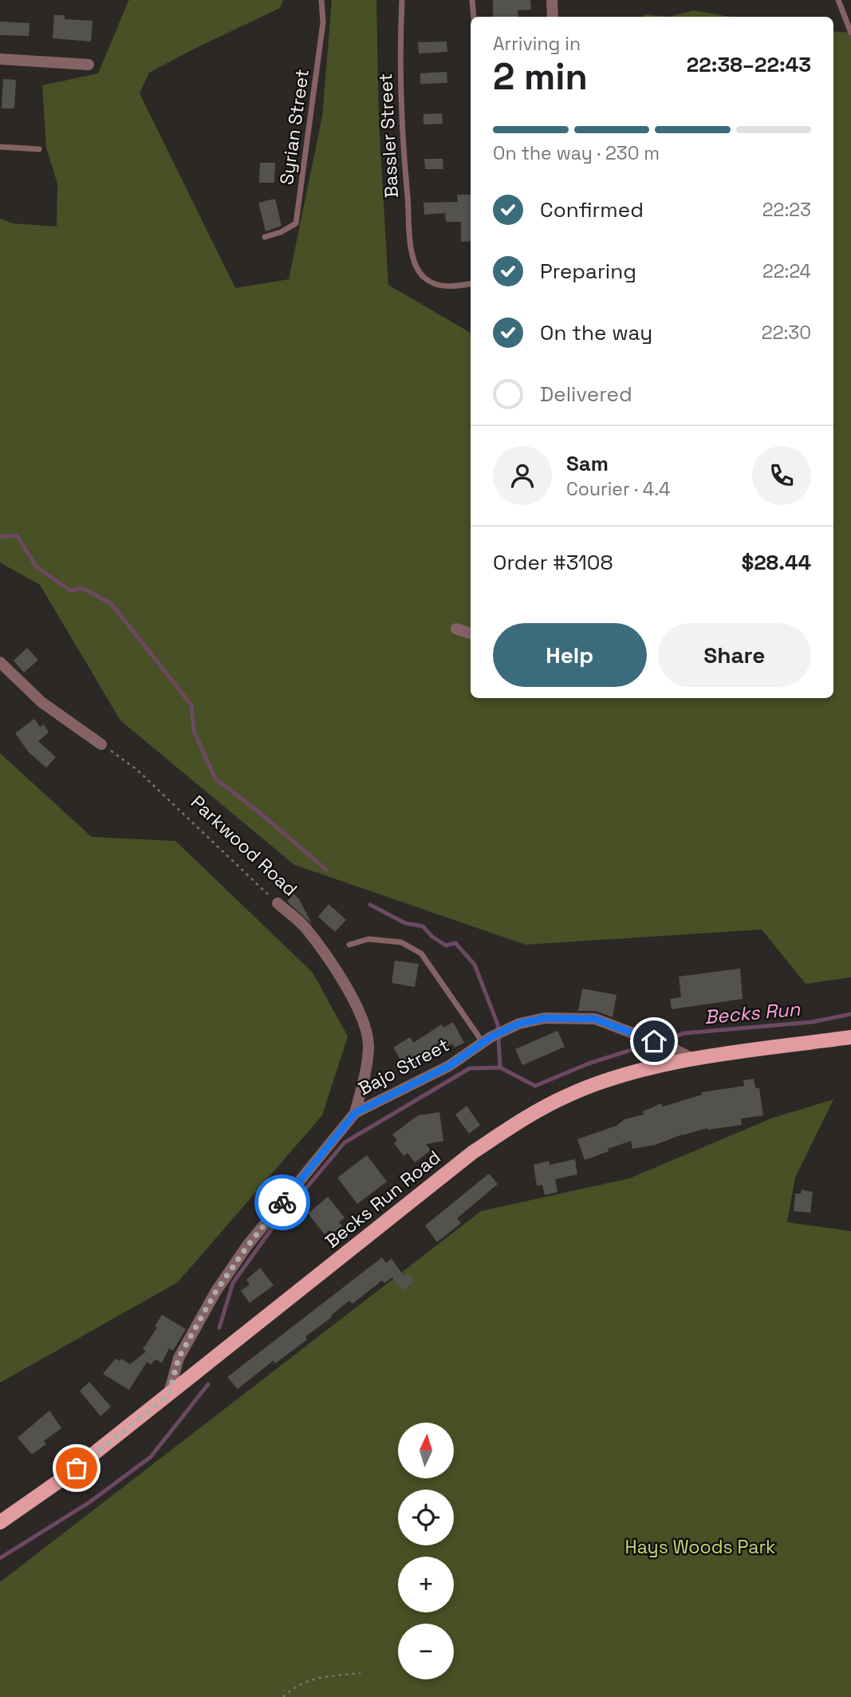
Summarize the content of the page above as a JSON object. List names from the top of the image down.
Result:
{
  "streets": {
    "main road": ["Becks Run Road"],
    "street": ["Parkwood Road", "Bajo Street"],
    "lane": ["Syrian Street", "Bassler Street"]
  },
  "crossings": [
    ["Parkwood Road", "Bajo Street"],
    ["Bajo Street", "Becks Run Road"]
  ],
  "water": ["Becks Run"],
  "parks": ["Hays Woods Park"],
  "north": "top",
  "page": {
    "heading": ["2 min", "Arriving in", "22:38–22:43"],
    "panel": [
      "Sam",
      "Courier · 4.4",
      "Order #3108",
      "$28.44"
    ],
    "bar": "On the way · 230 m",
    "list": [
      ["Confirmed", "22:23"],
      ["Preparing", "22:24"],
      ["On the way", "22:30"],
      "Delivered"
    ],
    "buttons": ["Help", "Share"],
    "map_buttons": ["+", "−"]
  }
}
